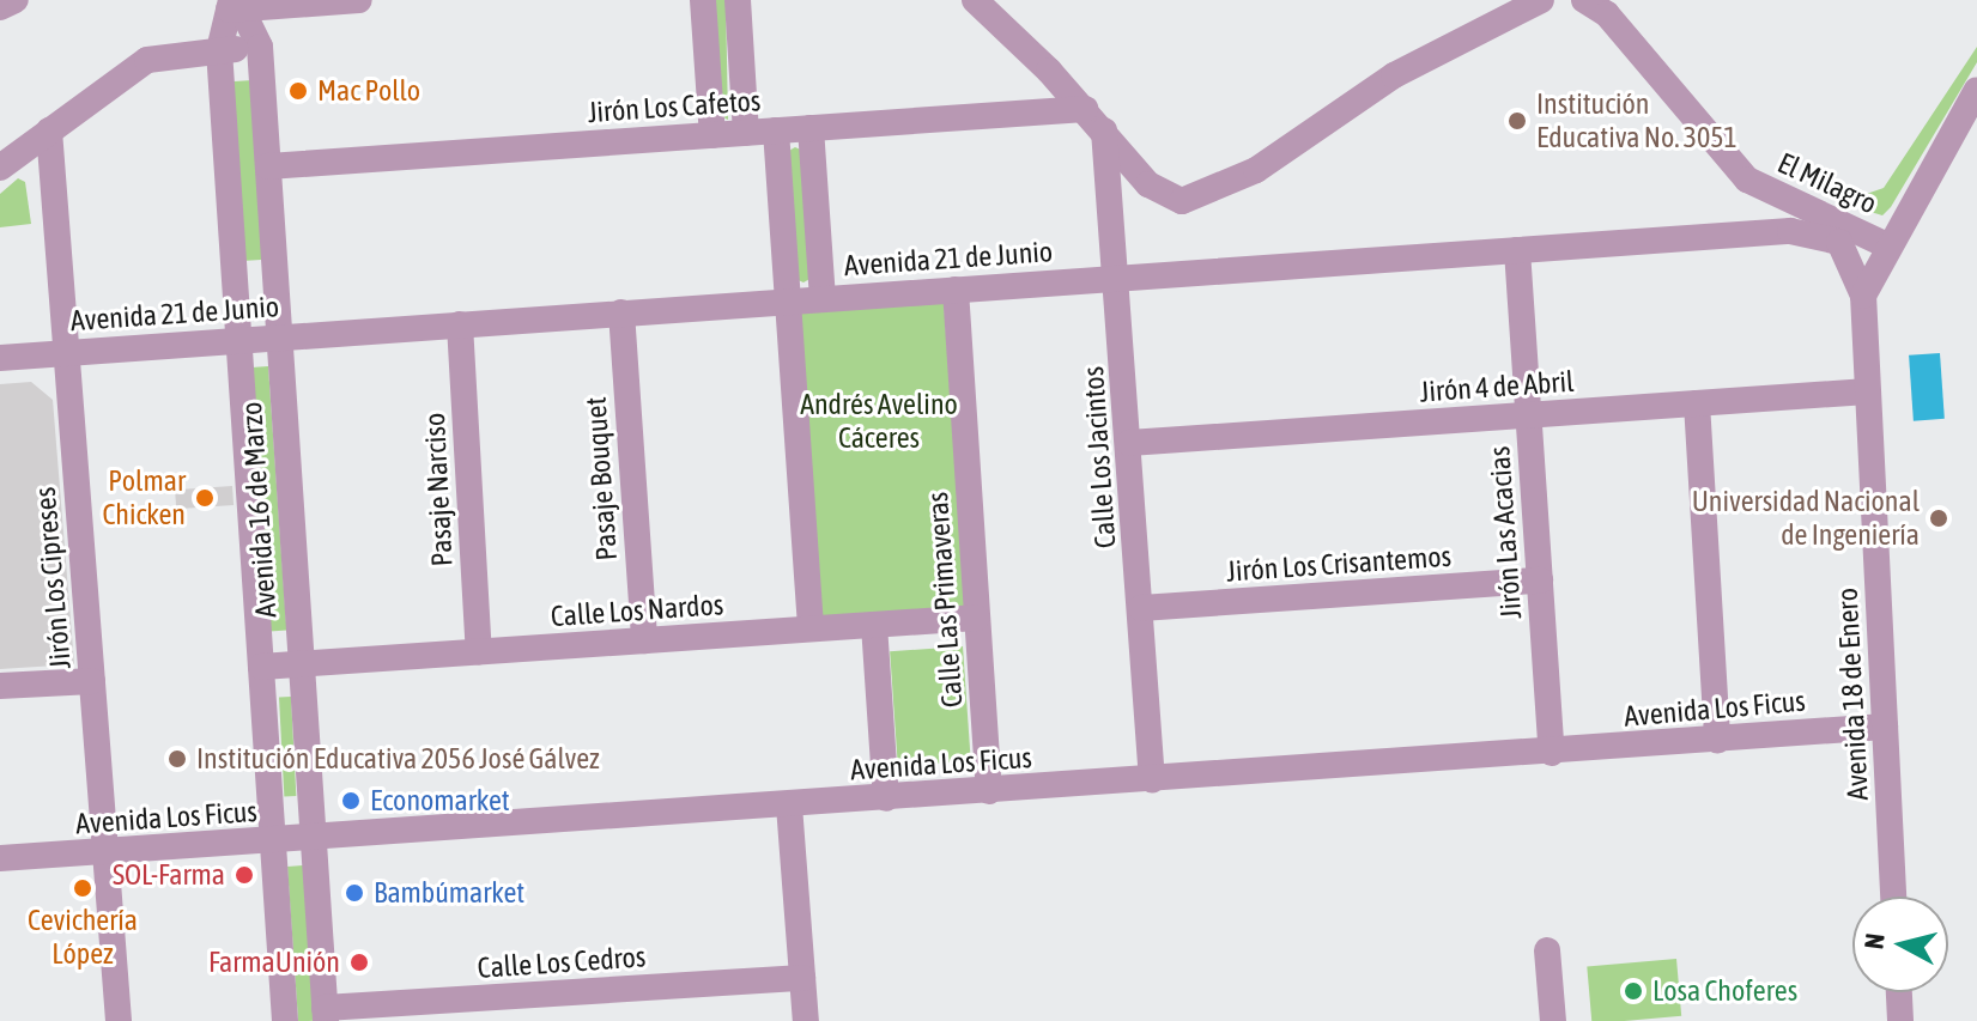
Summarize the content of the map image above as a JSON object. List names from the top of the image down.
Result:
{
  "streets": {
    "street": [
      "Jirón Los Cafetos",
      "El Milagro",
      "Avenida 21 de Junio",
      "Jirón 4 de Abril",
      "Calle Los Jacintos",
      "Pasaje Bouquet",
      "Pasaje Narciso",
      "Avenida 16 de Marzo",
      "Jirón Las Acacias",
      "Jirón Los Crisantemos",
      "Jirón Los Cipreses",
      "Calle Las Primaveras",
      "Calle Los Nardos",
      "Avenida 18 de Enero",
      "Avenida Los Ficus",
      "Calle Los Cedros"
    ]
  },
  "crossings": [
    ["Jirón Los Cafetos", "Avenida 16 de Marzo"],
    ["El Milagro", "Avenida 18 de Enero"],
    ["Avenida 21 de Junio", "Calle Los Jacintos"],
    ["Avenida 21 de Junio", "Pasaje Bouquet"],
    ["Avenida 21 de Junio", "Pasaje Narciso"],
    ["Avenida 21 de Junio", "Avenida 16 de Marzo"],
    ["Avenida 21 de Junio", "Jirón Las Acacias"],
    ["Avenida 21 de Junio", "Jirón Los Cipreses"],
    ["Avenida 21 de Junio", "Calle Las Primaveras"],
    ["Avenida 21 de Junio", "Avenida 18 de Enero"],
    ["Jirón 4 de Abril", "Calle Los Jacintos"],
    ["Jirón 4 de Abril", "Jirón Las Acacias"],
    ["Jirón 4 de Abril", "Avenida 18 de Enero"],
    ["Calle Los Jacintos", "Jirón Los Crisantemos"],
    ["Calle Los Jacintos", "Avenida Los Ficus"],
    ["Pasaje Bouquet", "Calle Los Nardos"],
    ["Pasaje Narciso", "Calle Los Nardos"],
    ["Avenida 16 de Marzo", "Calle Los Nardos"],
    ["Avenida 16 de Marzo", "Avenida Los Ficus"],
    ["Avenida 16 de Marzo", "Calle Los Cedros"],
    ["Jirón Las Acacias", "Jirón Los Crisantemos"],
    ["Jirón Las Acacias", "Avenida Los Ficus"],
    ["Jirón Los Cipreses", "Avenida Los Ficus"],
    ["Calle Las Primaveras", "Calle Los Nardos"],
    ["Calle Las Primaveras", "Avenida Los Ficus"],
    ["Avenida 18 de Enero", "Avenida Los Ficus"]
  ],
  "parks": ["Andrés Avelino Cáceres"],
  "places": [
    "Mac Pollo",
    "Institución Educativa No. 3051",
    "Polmar Chicken",
    "Universidad Nacional de Ingeniería",
    "Institución Educativa 2056 José Gálvez",
    "Economarket",
    "SOL-Farma",
    "Cevichería López",
    "Bambúmarket",
    "FarmaUnión",
    "Losa Choferes"
  ],
  "north": "left"
}
